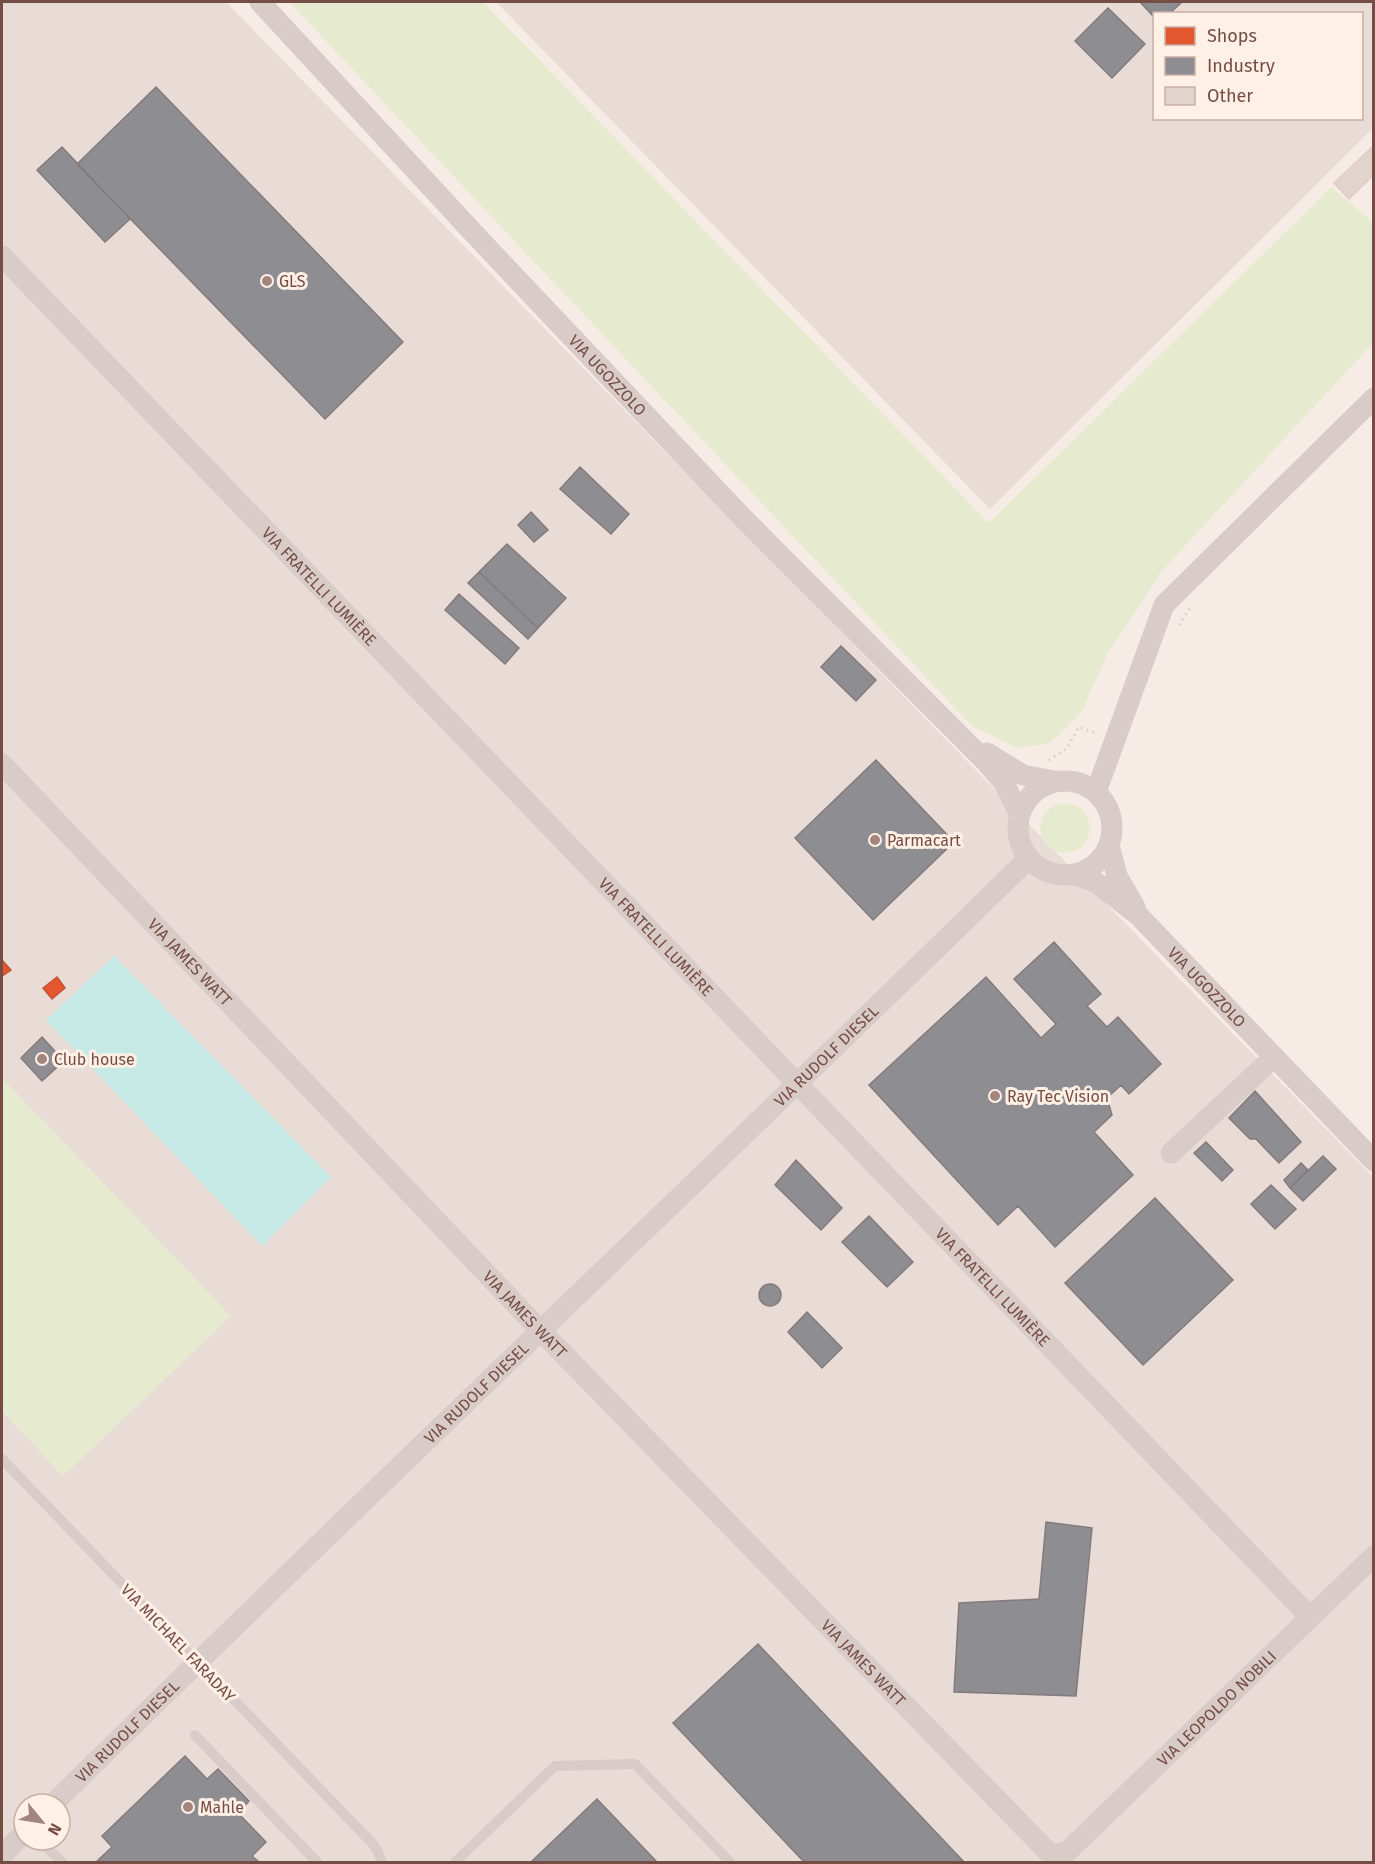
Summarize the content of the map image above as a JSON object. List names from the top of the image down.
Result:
{
  "streets": {
    "street": [
      "VIA UGOZZOLO",
      "VIA FRATELLI LUMIÈRE",
      "VIA JAMES WATT",
      "VIA RUDOLF DIESEL",
      "VIA LEOPOLDO NOBILI"
    ],
    "lane": ["VIA MICHAEL FARADAY"]
  },
  "crossings": [
    ["VIA UGOZZOLO", "VIA RUDOLF DIESEL"],
    ["VIA FRATELLI LUMIÈRE", "VIA RUDOLF DIESEL"],
    ["VIA FRATELLI LUMIÈRE", "VIA LEOPOLDO NOBILI"],
    ["VIA JAMES WATT", "VIA RUDOLF DIESEL"],
    ["VIA JAMES WATT", "VIA LEOPOLDO NOBILI"],
    ["VIA RUDOLF DIESEL", "VIA MICHAEL FARADAY"]
  ],
  "places": [
    "GLS",
    "Parmacart",
    "Club house",
    "Ray Tec Vision",
    "Mahle"
  ],
  "legend": ["Shops", "Industry", "Other"],
  "north": "bottom right"
}
